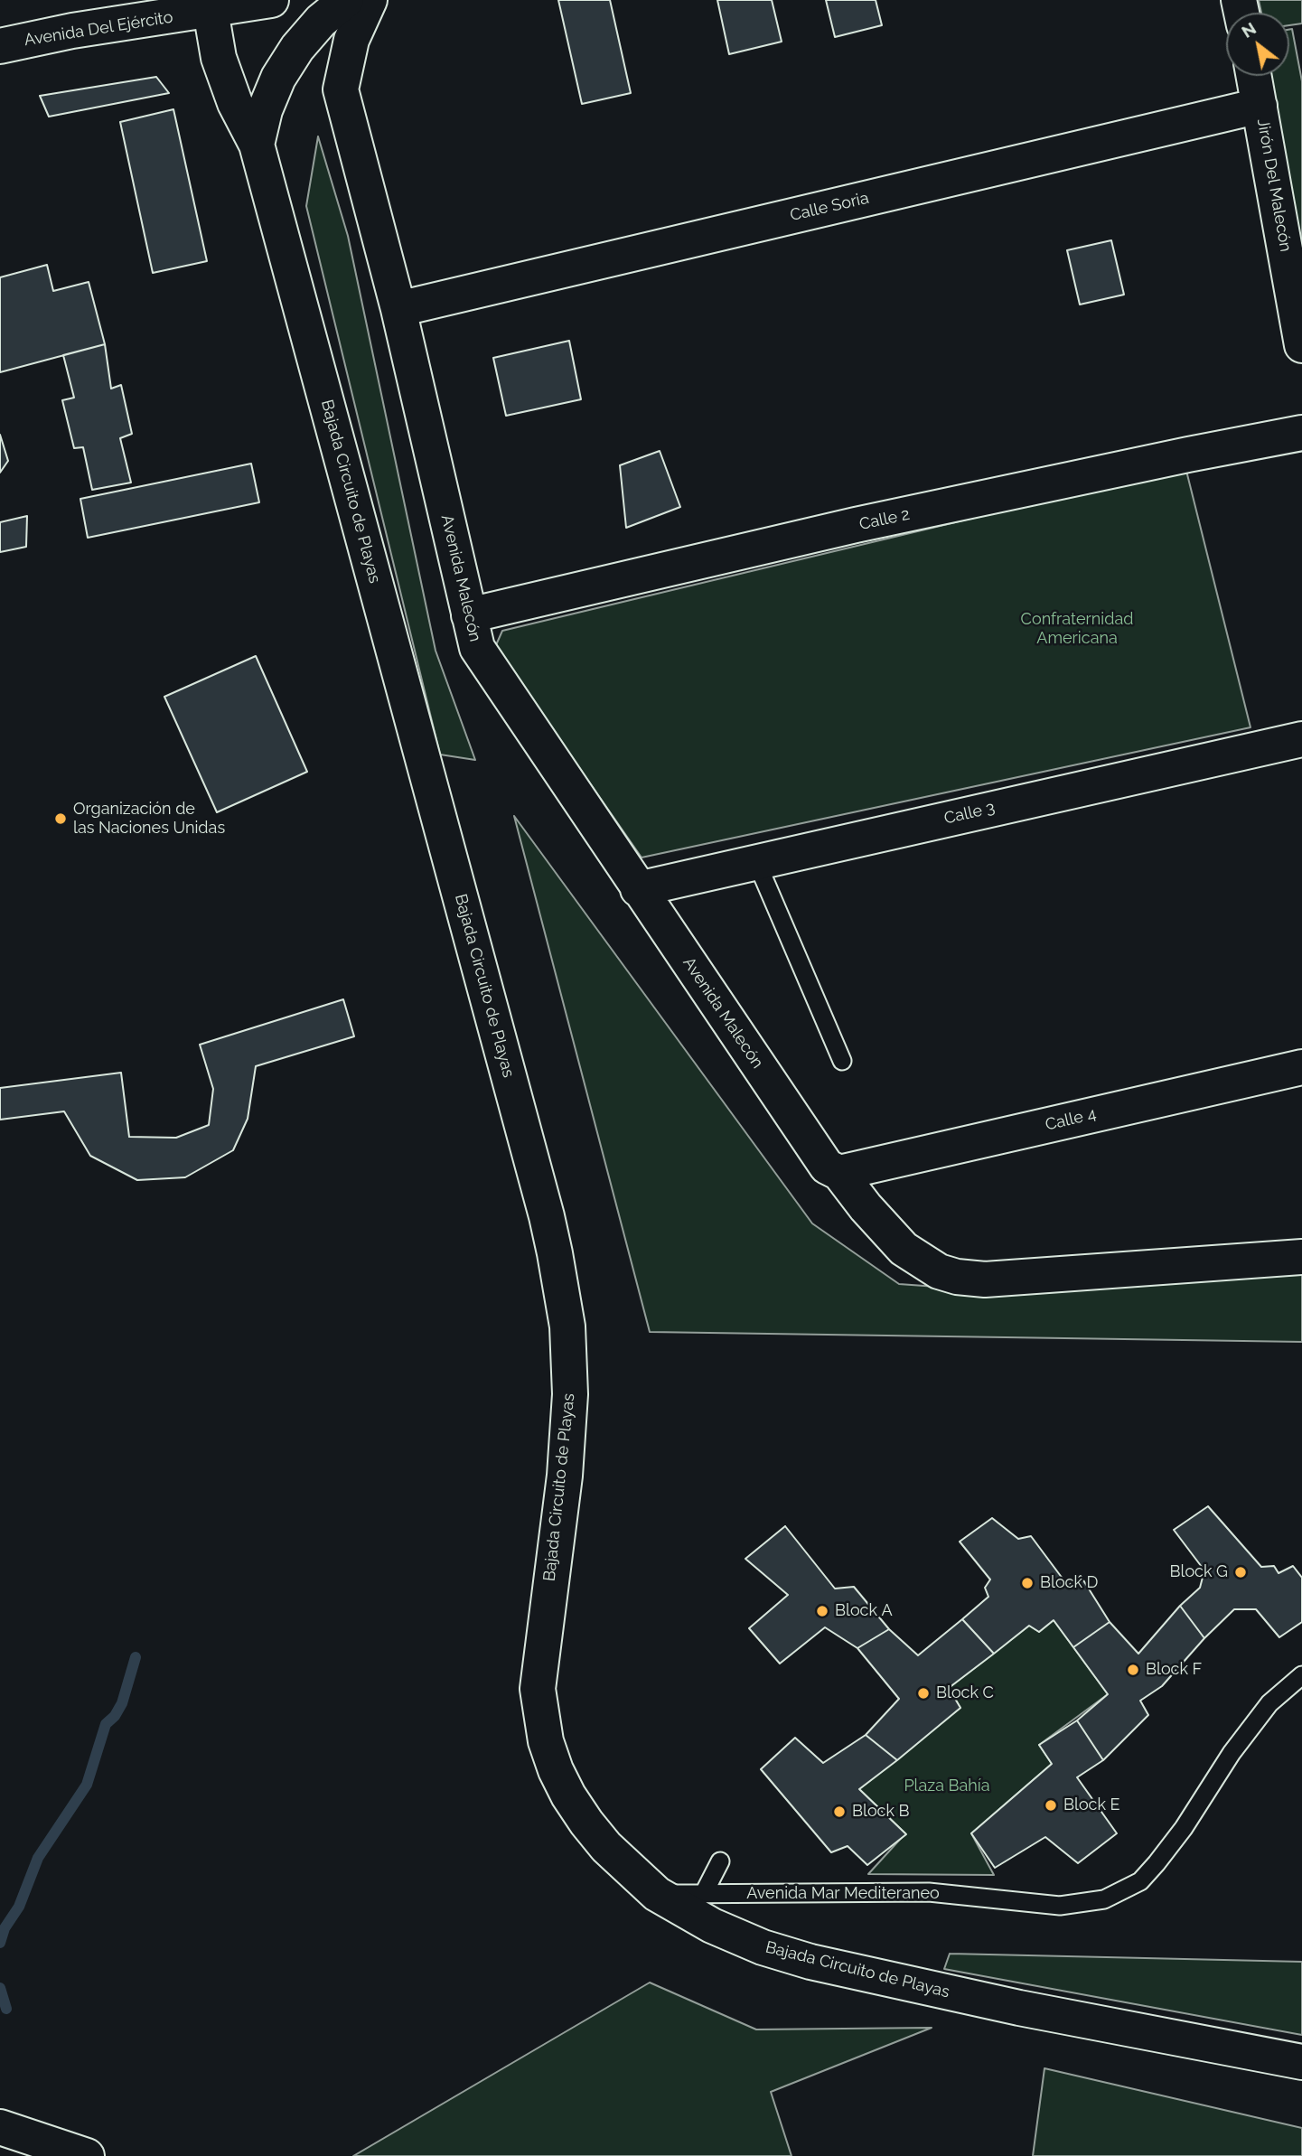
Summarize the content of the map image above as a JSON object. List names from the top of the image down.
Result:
{
  "streets": {
    "main road": [
      "Avenida Del Ejército",
      "Jirón Del Malecón",
      "Calle Soria",
      "Bajada Circuito de Playas",
      "Calle 2",
      "Avenida Malecón",
      "Calle 3",
      "Calle 4"
    ],
    "lane": ["Avenida Mar Mediteraneo"]
  },
  "crossings": [
    ["Avenida Del Ejército", "Bajada Circuito de Playas"],
    ["Jirón Del Malecón", "Calle Soria"],
    ["Calle Soria", "Avenida Malecón"],
    ["Bajada Circuito de Playas", "Avenida Mar Mediteraneo"],
    ["Calle 2", "Avenida Malecón"],
    ["Avenida Malecón", "Calle 3"],
    ["Avenida Malecón", "Calle 4"]
  ],
  "parks": ["Confraternidad Americana", "Plaza Bahía"],
  "places": [
    "Organización de las Naciones Unidas",
    "Block G",
    "Block D",
    "Block A",
    "Block F",
    "Block C",
    "Block E",
    "Block B"
  ],
  "north": "top left"
}
